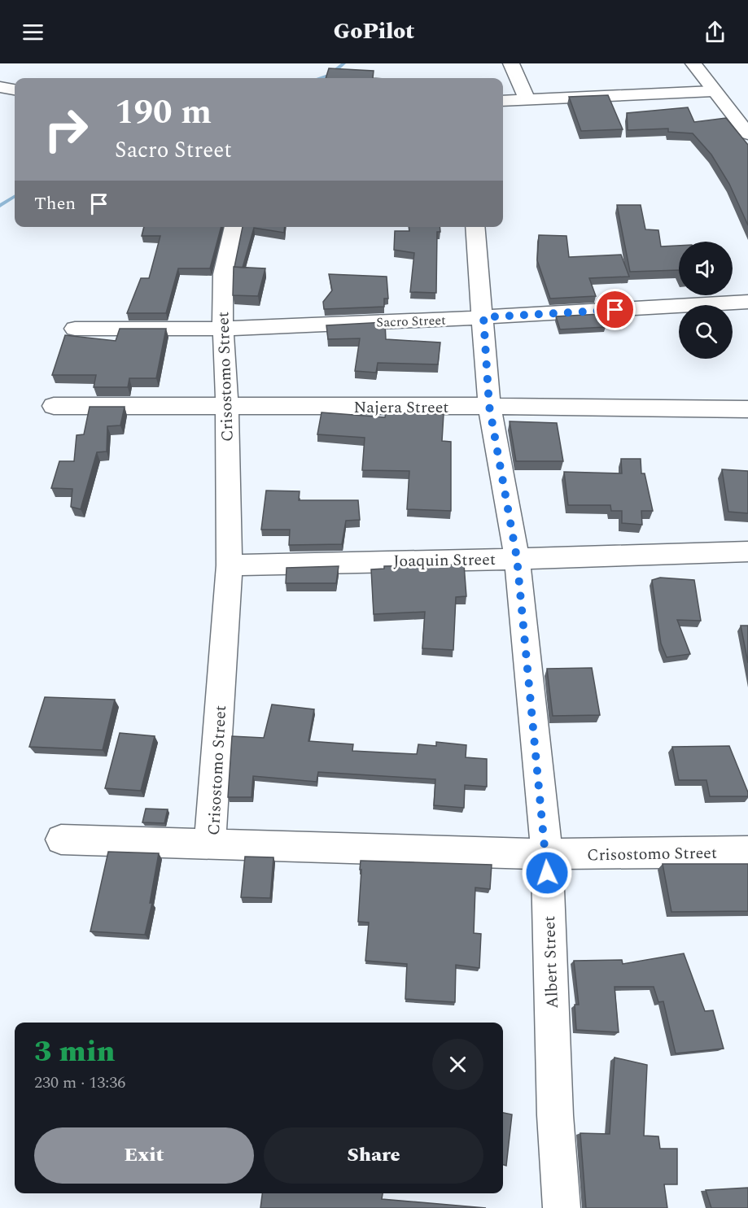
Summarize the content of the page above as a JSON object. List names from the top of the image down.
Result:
{
  "streets": {
    "street": [
      "Sacro Street",
      "Crisostomo Street",
      "Najera Street",
      "Joaquin Street",
      "Albert Street"
    ]
  },
  "crossings": [
    ["Sacro Street", "Crisostomo Street"],
    ["Sacro Street", "Albert Street"],
    ["Crisostomo Street", "Najera Street"],
    ["Crisostomo Street", "Joaquin Street"],
    ["Crisostomo Street", "Albert Street"],
    ["Najera Street", "Albert Street"],
    ["Joaquin Street", "Albert Street"]
  ],
  "page": {
    "header": "GoPilot",
    "turn": ["190 m", "Sacro Street"],
    "then": "Then",
    "heading": ["3 min", "230 m · 13:36"],
    "buttons": ["Exit", "Share"]
  }
}
